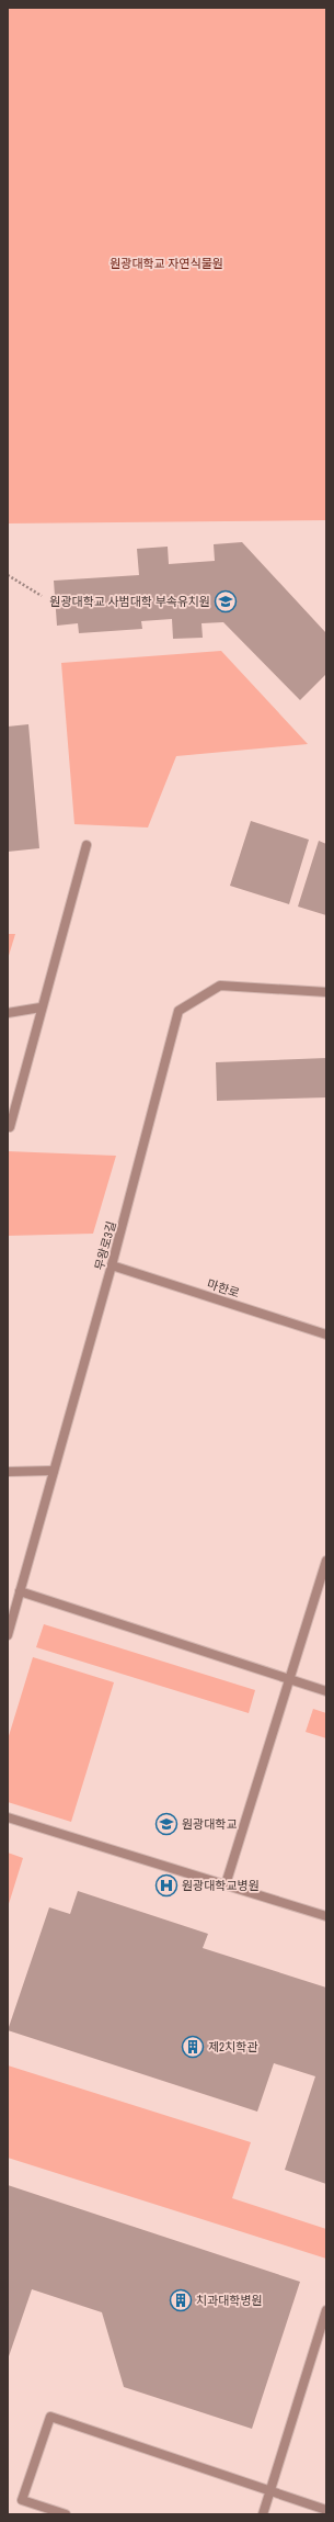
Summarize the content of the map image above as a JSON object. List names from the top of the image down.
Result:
{
  "streets": {
    "street": ["무왕로3길", "마한로"]
  },
  "crossings": [
    ["무왕로3길", "마한로"]
  ],
  "parks": ["원광대학교 자연식물원"],
  "places": {
    "school or university": ["원광대학교 사범대학 부속유치원", "원광대학교"],
    "hospital": ["원광대학교병원"],
    "building": ["제2치학관", "치과대학병원"]
  }
}
